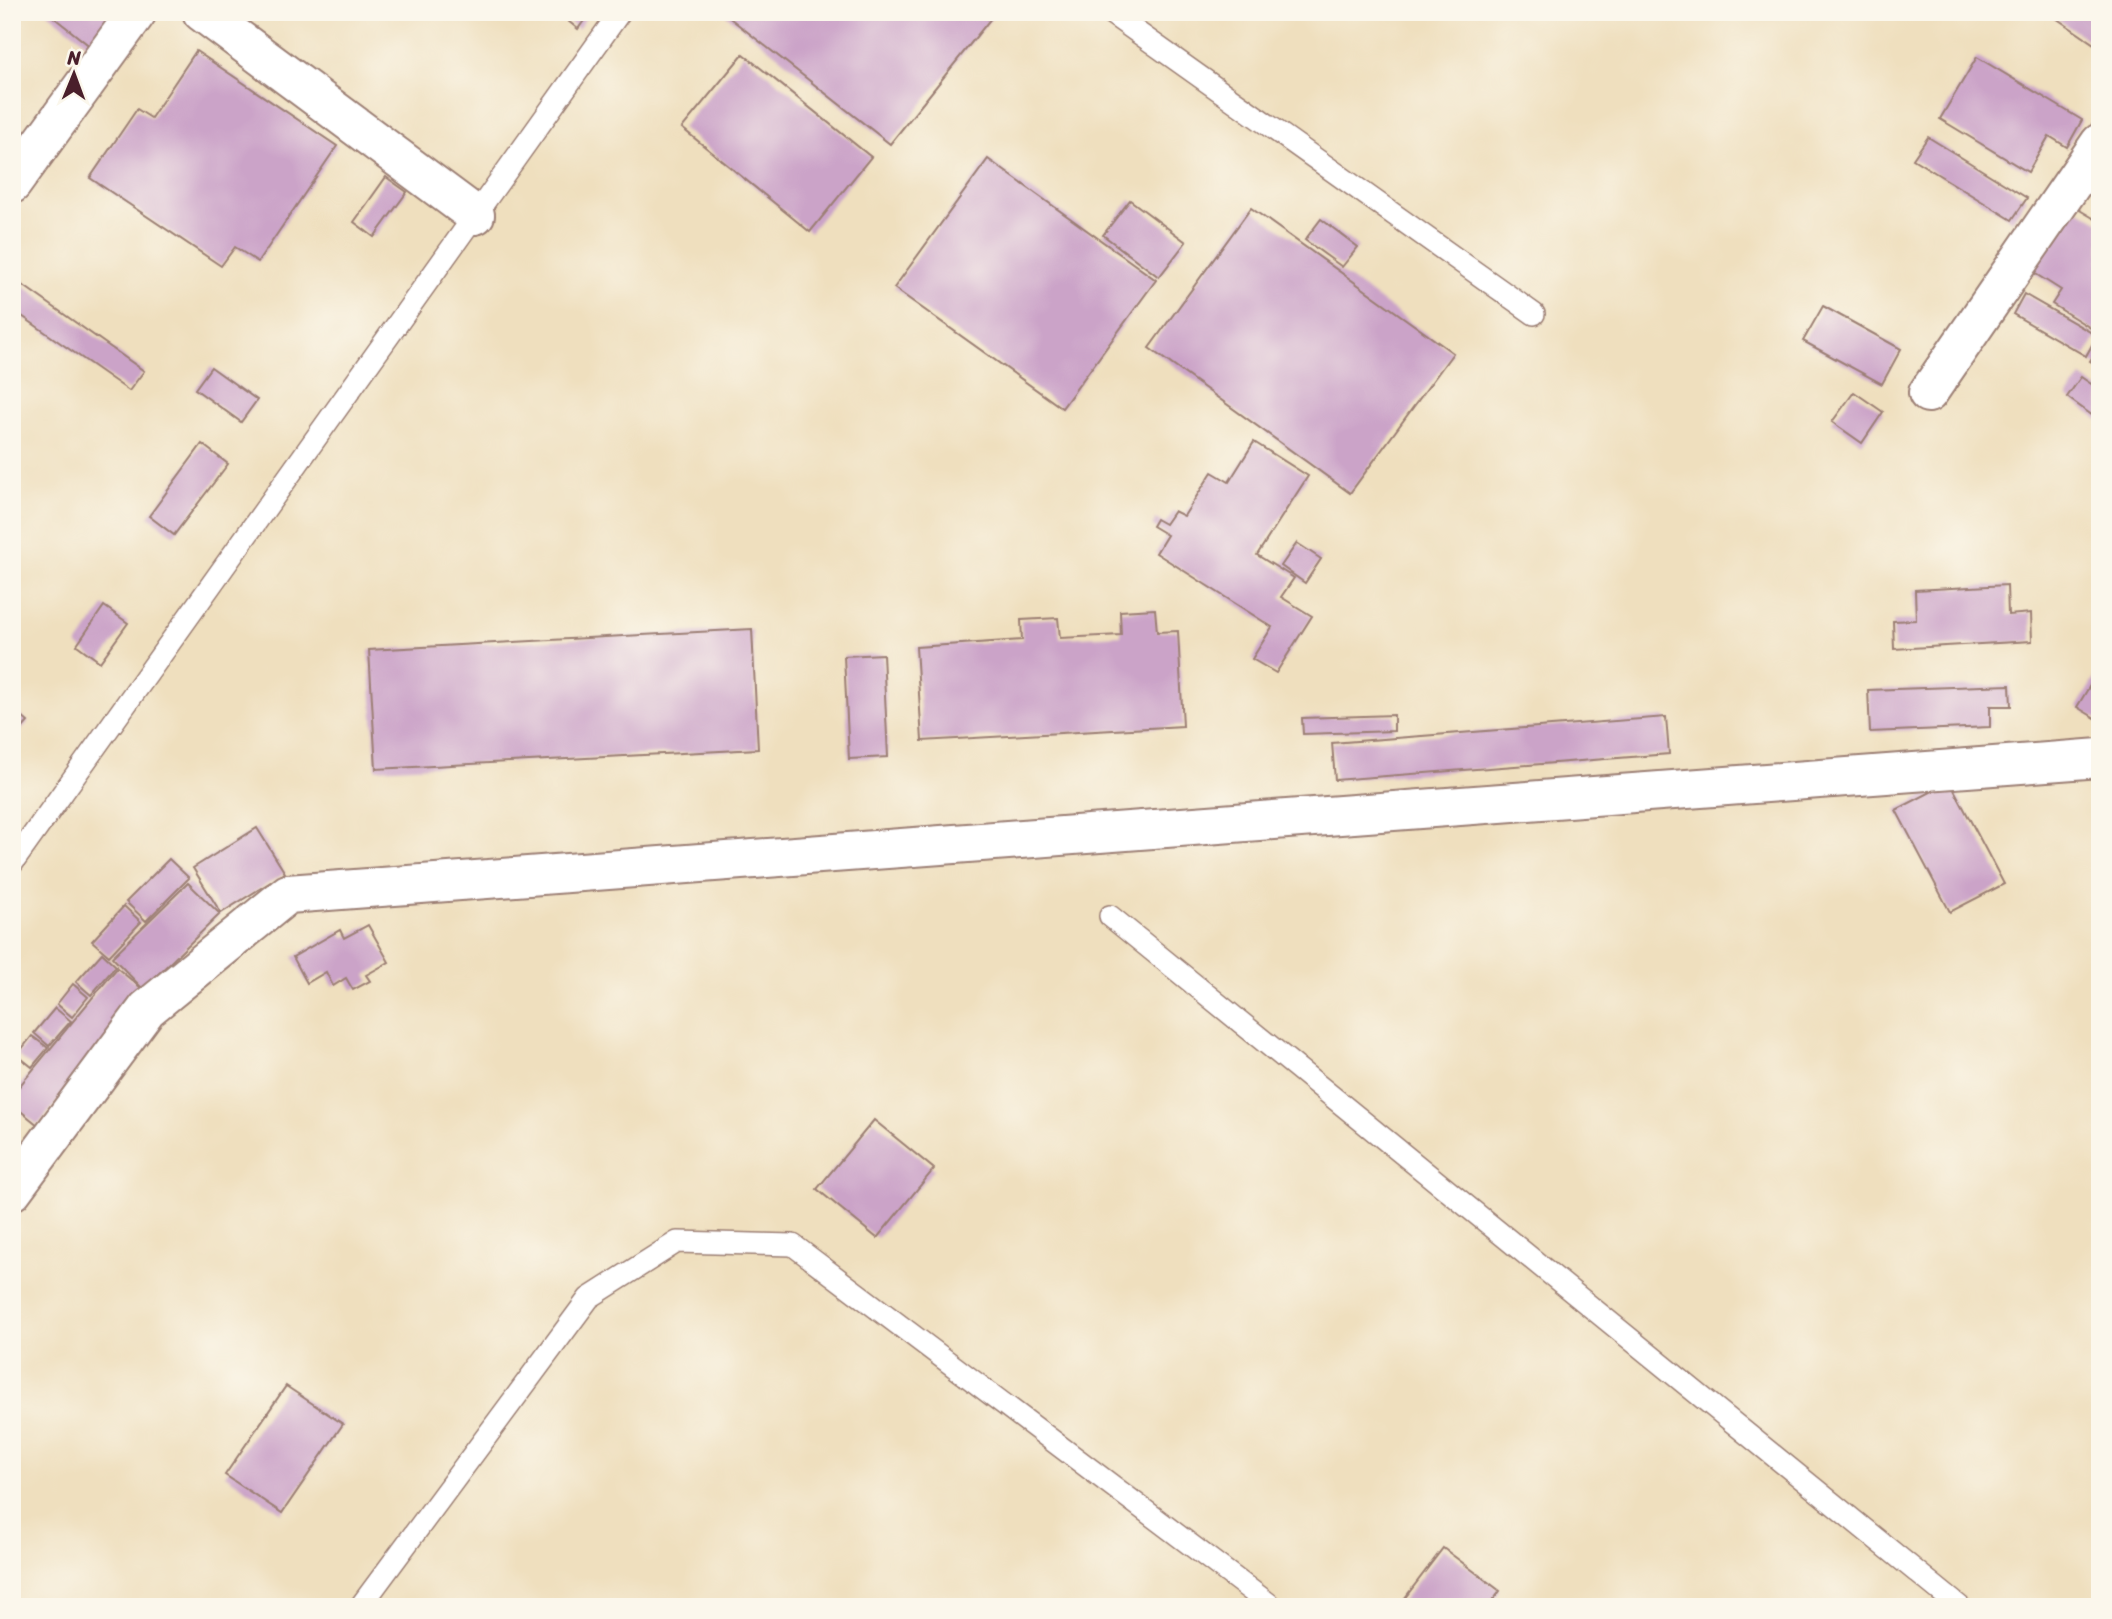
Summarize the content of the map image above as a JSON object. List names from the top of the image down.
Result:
{
  "north": "top"
}
